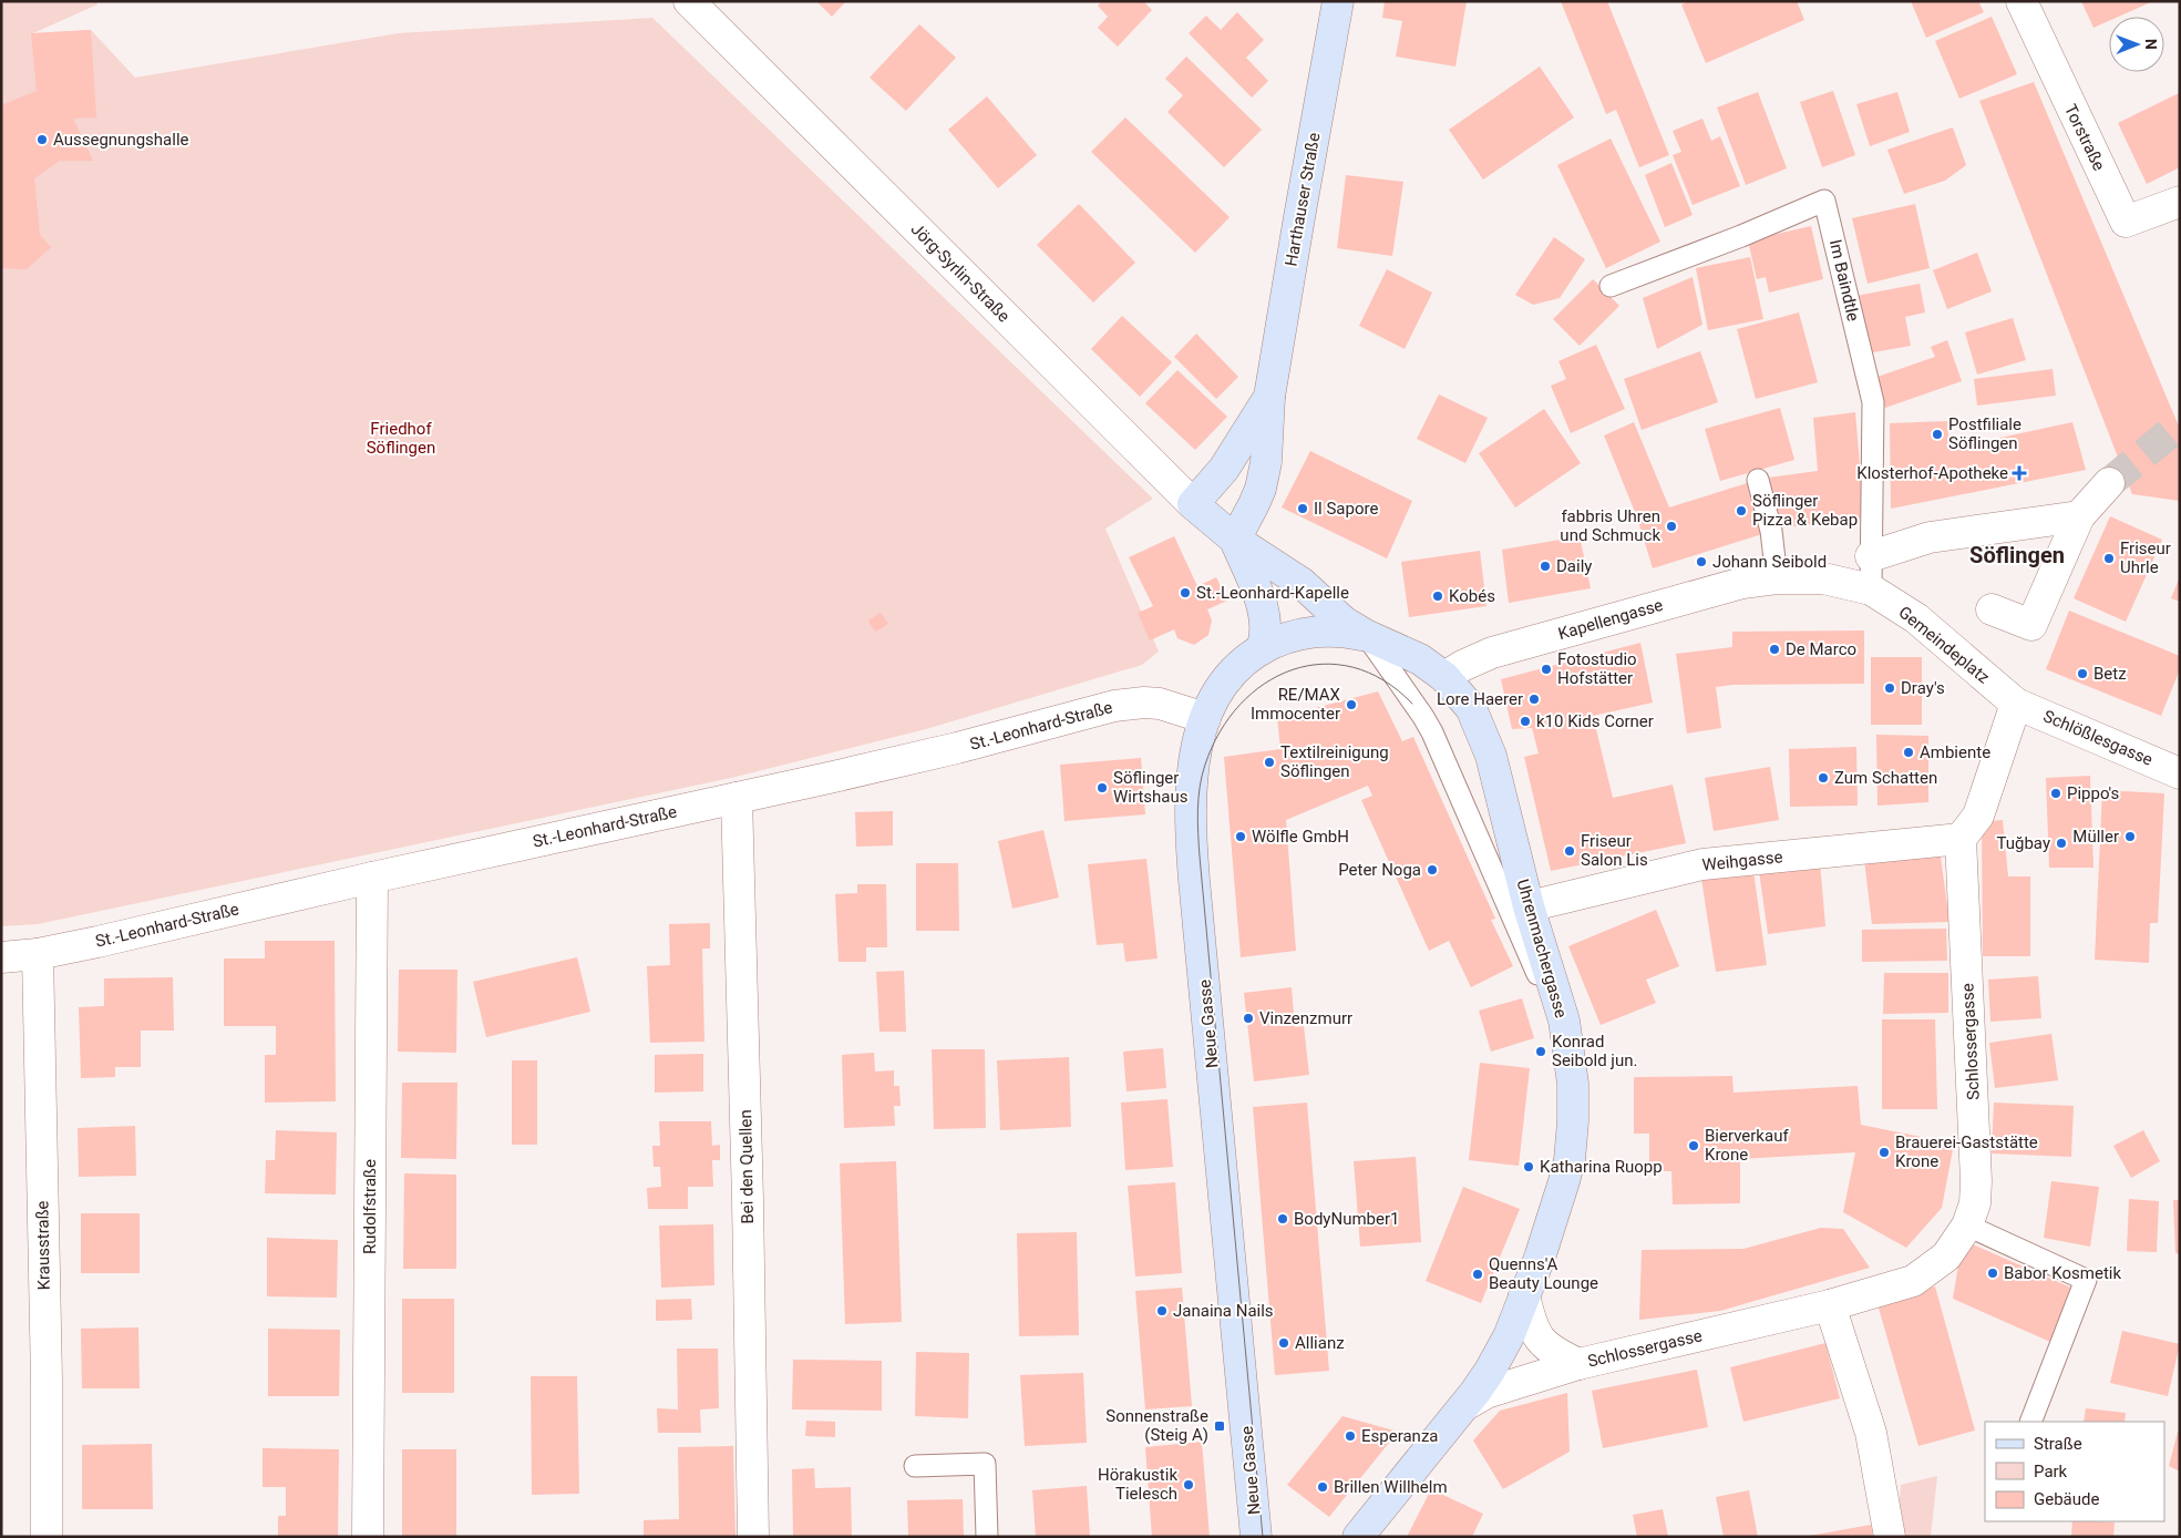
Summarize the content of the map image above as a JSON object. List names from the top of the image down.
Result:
{
  "streets": {
    "street": [
      "Torstraße",
      "Harthauser Straße",
      "Jörg-Syrlin-Straße",
      "Kapellengasse",
      "Gemeindeplatz",
      "St.-Leonhard-Straße",
      "Schlößlesgasse",
      "Weihgasse",
      "Uhrenmachergasse",
      "Neue Gasse",
      "Schlossergasse",
      "Bei den Quellen",
      "Rudolfstraße",
      "Krausstraße"
    ],
    "lane": ["Im Baindtle"]
  },
  "crossings": [
    ["Harthauser Straße", "Jörg-Syrlin-Straße"],
    ["Im Baindtle", "Kapellengasse"],
    ["Im Baindtle", "Gemeindeplatz"],
    ["Kapellengasse", "Gemeindeplatz"],
    ["Kapellengasse", "Uhrenmachergasse"],
    ["Gemeindeplatz", "Schlößlesgasse"],
    ["Gemeindeplatz", "Schlossergasse"],
    ["St.-Leonhard-Straße", "Neue Gasse"],
    ["St.-Leonhard-Straße", "Bei den Quellen"],
    ["St.-Leonhard-Straße", "Rudolfstraße"],
    ["St.-Leonhard-Straße", "Krausstraße"],
    ["Schlößlesgasse", "Schlossergasse"],
    ["Weihgasse", "Uhrenmachergasse"],
    ["Weihgasse", "Schlossergasse"],
    ["Uhrenmachergasse", "Schlossergasse"]
  ],
  "districts": ["Söflingen"],
  "parks": ["Friedhof Söflingen"],
  "places": {
    "other": [
      "Aussegnungshalle",
      "Postfiliale Söflingen",
      "Il Sapore",
      "Söflinger Pizza & Kebap",
      "fabbris Uhren und Schmuck",
      "Friseur Uhrle",
      "Johann Seibold",
      "Daily",
      "St.-Leonhard-Kapelle",
      "Kobés",
      "De Marco",
      "Fotostudio Hofstätter",
      "Betz",
      "Dray's",
      "Lore Haerer",
      "RE/MAX Immocenter",
      "k10 Kids Corner",
      "Ambiente",
      "Textilreinigung Söflingen",
      "Zum Schatten",
      "Söflinger Wirtshaus",
      "Pippo's",
      "Wölfle GmbH",
      "Müller",
      "Tuğbay",
      "Friseur Salon Lis",
      "Peter Noga",
      "Vinzenzmurr",
      "Konrad Seibold jun.",
      "Bierverkauf Krone",
      "Brauerei-Gaststätte Krone",
      "Katharina Ruopp",
      "BodyNumber1",
      "Babor Kosmetik",
      "Quenns'A Beauty Lounge",
      "Janaina Nails",
      "Allianz",
      "Esperanza",
      "Hörakustik Tielesch",
      "Brillen Willhelm"
    ],
    "health": ["Klosterhof-Apotheke"],
    "transit": ["Sonnenstraße (Steig A)"]
  },
  "legend": ["Straße", "Park", "Gebäude"],
  "north": "right"
}
